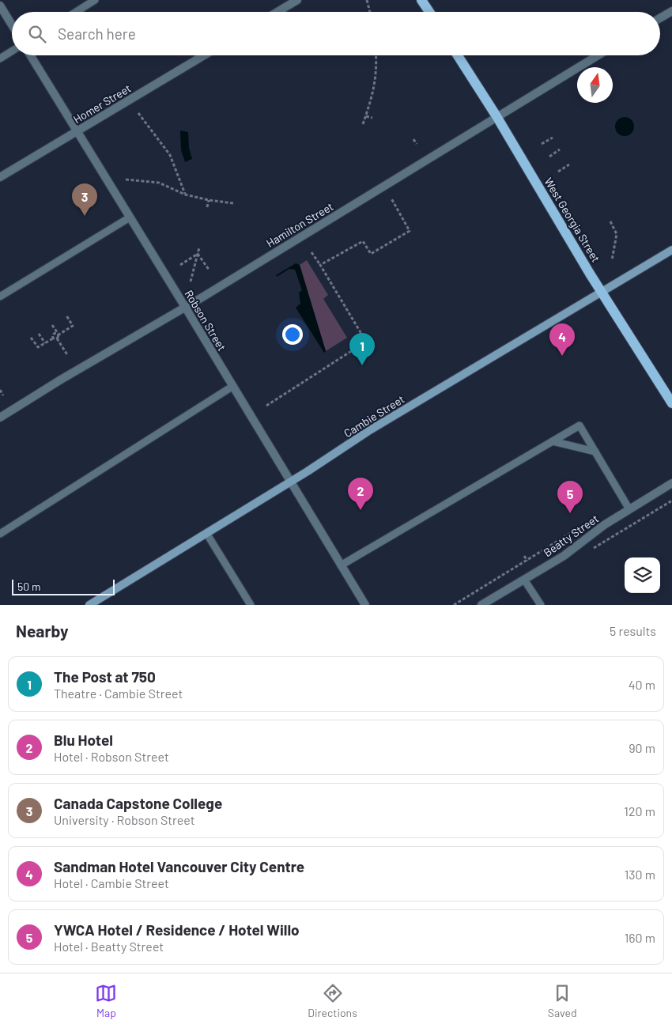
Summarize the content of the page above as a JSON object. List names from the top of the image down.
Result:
{
  "streets": {
    "main road": ["West Georgia Street", "Cambie Street"],
    "street": [
      "Homer Street",
      "Hamilton Street",
      "Robson Street",
      "Beatty Street"
    ]
  },
  "crossings": [
    ["Homer Street", "Robson Street"],
    ["West Georgia Street", "Hamilton Street"],
    ["West Georgia Street", "Cambie Street"],
    ["Hamilton Street", "Robson Street"],
    ["Robson Street", "Cambie Street"]
  ],
  "scale_bar": "50 m",
  "north": "top",
  "page": {
    "search": "Search here",
    "pins": [
      "3",
      "4",
      "1",
      "2",
      "5"
    ],
    "scale": "50 m",
    "heading": ["Nearby", "5 results"],
    "list": [
      {
        "mark": "1",
        "name": "The Post at 750",
        "note": "Theatre · Cambie Street",
        "value": "40 m"
      },
      {
        "mark": "2",
        "name": "Blu Hotel",
        "note": "Hotel · Robson Street",
        "value": "90 m"
      },
      {
        "mark": "3",
        "name": "Canada Capstone College",
        "note": "University · Robson Street",
        "value": "120 m"
      },
      {
        "mark": "4",
        "name": "Sandman Hotel Vancouver City Centre",
        "note": "Hotel · Cambie Street",
        "value": "130 m"
      },
      {
        "mark": "5",
        "name": "YWCA Hotel / Residence / Hotel Willo",
        "note": "Hotel · Beatty Street",
        "value": "160 m"
      }
    ],
    "nav": ["Map", "Directions", "Saved"]
  }
}
